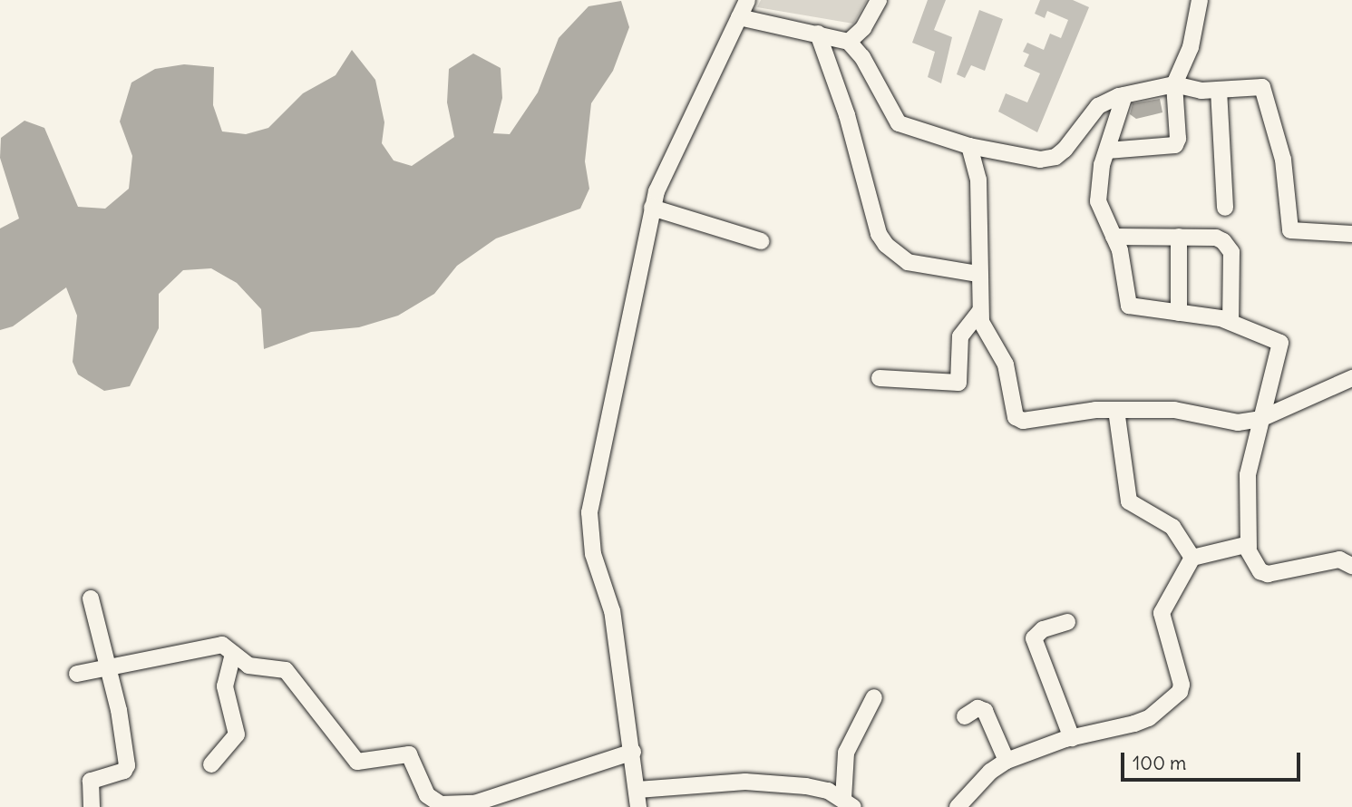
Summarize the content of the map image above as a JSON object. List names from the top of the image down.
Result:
{
  "scale_bar": "100 m"
}
